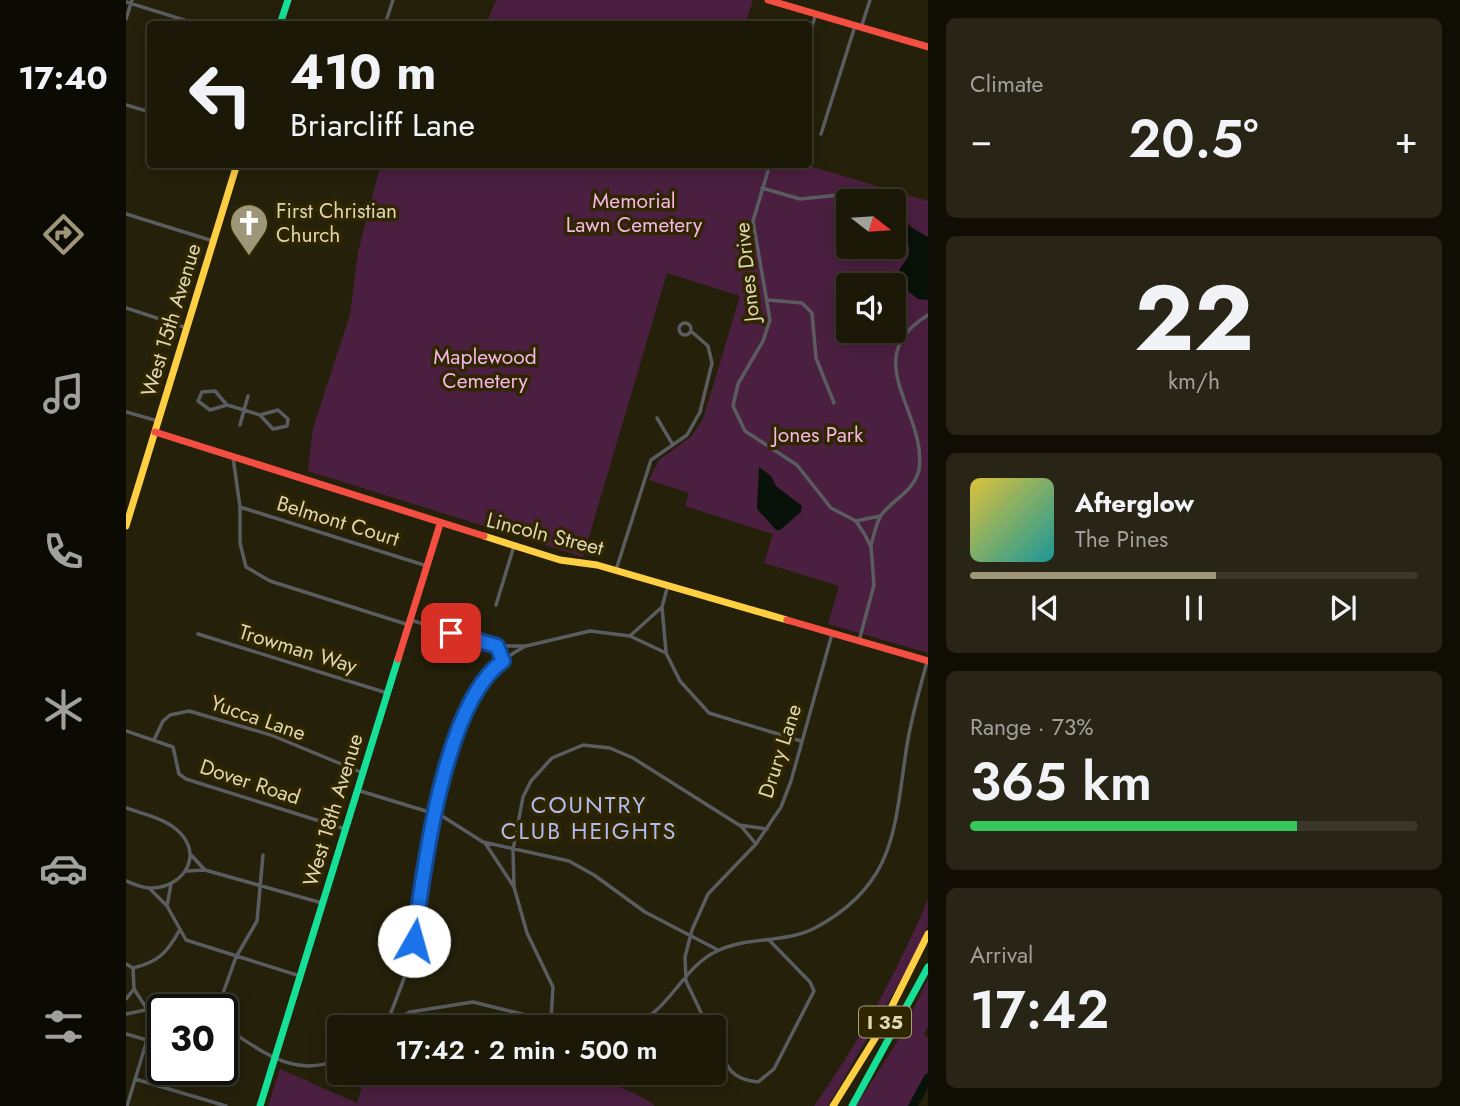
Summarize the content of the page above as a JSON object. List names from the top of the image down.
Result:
{
  "streets": {
    "main road": [
      "West 15th Avenue",
      "Lincoln Street",
      "West 18th Avenue",
      "I 35"
    ],
    "street": [
      "Jones Drive",
      "Belmont Court",
      "Trowman Way",
      "Yucca Lane",
      "Drury Lane",
      "Dover Road"
    ]
  },
  "crossings": [
    ["Jones Drive", "Lincoln Street"],
    ["West 15th Avenue", "Lincoln Street"],
    ["Belmont Court", "West 18th Avenue"],
    ["Lincoln Street", "Drury Lane"],
    ["Lincoln Street", "West 18th Avenue"],
    ["Trowman Way", "West 18th Avenue"],
    ["Yucca Lane", "Dover Road"],
    ["Yucca Lane", "West 18th Avenue"],
    ["Dover Road", "West 18th Avenue"]
  ],
  "districts": ["COUNTRY CLUB HEIGHTS"],
  "parks": ["Memorial Lawn Cemetery", "Maplewood Cemetery", "Jones Park"],
  "places": {
    "church": ["First Christian Church"]
  },
  "north": "right",
  "page": {
    "tabs": "17:40",
    "tile": [
      "Climate",
      ["22", "km/h"],
      ["Range · 73%", "365 km"],
      ["Arrival", "17:42"]
    ],
    "turn": ["410 m", "Briarcliff Lane"],
    "heat": ["−", "20.5°", "+"],
    "song": ["Afterglow", "The Pines"],
    "limit": "30",
    "trip": "17:42 · 2 min · 500 m"
  }
}
